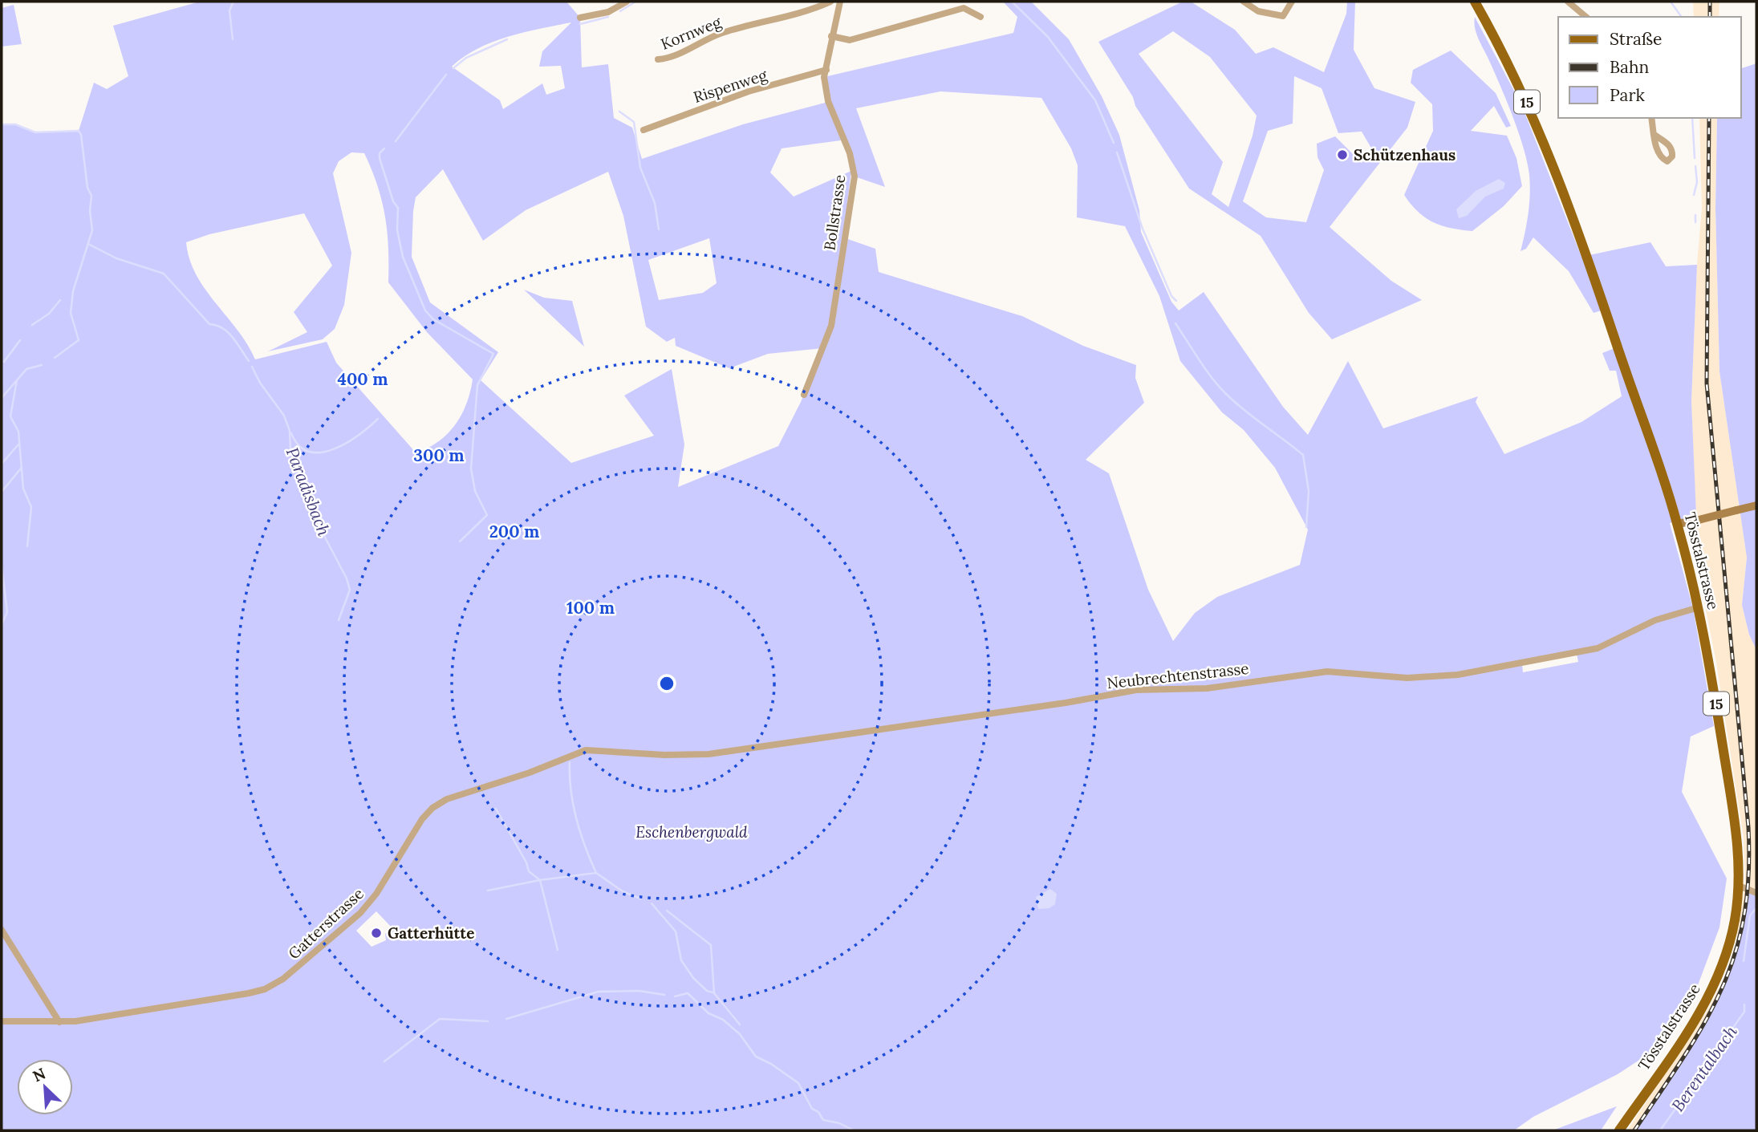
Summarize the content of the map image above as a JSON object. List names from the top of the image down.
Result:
{
  "streets": {
    "main road": ["15", "Tösstalstrasse"],
    "street": [
      "Kornweg",
      "Rispenweg",
      "Bollstrasse",
      "Neubrechtenstrasse",
      "Gatterstrasse"
    ]
  },
  "crossings": [
    ["Rispenweg", "Bollstrasse"],
    ["Tösstalstrasse", "Neubrechtenstrasse"],
    ["Neubrechtenstrasse", "Gatterstrasse"]
  ],
  "water": ["Paradisbach", "Berentalbach"],
  "parks": ["Eschenbergwald"],
  "places": ["Schützenhaus", "Gatterhütte"],
  "legend": ["Straße", "Bahn", "Park"],
  "north": "top left",
  "rings": [
    "400 m",
    "300 m",
    "200 m",
    "100 m"
  ]
}
